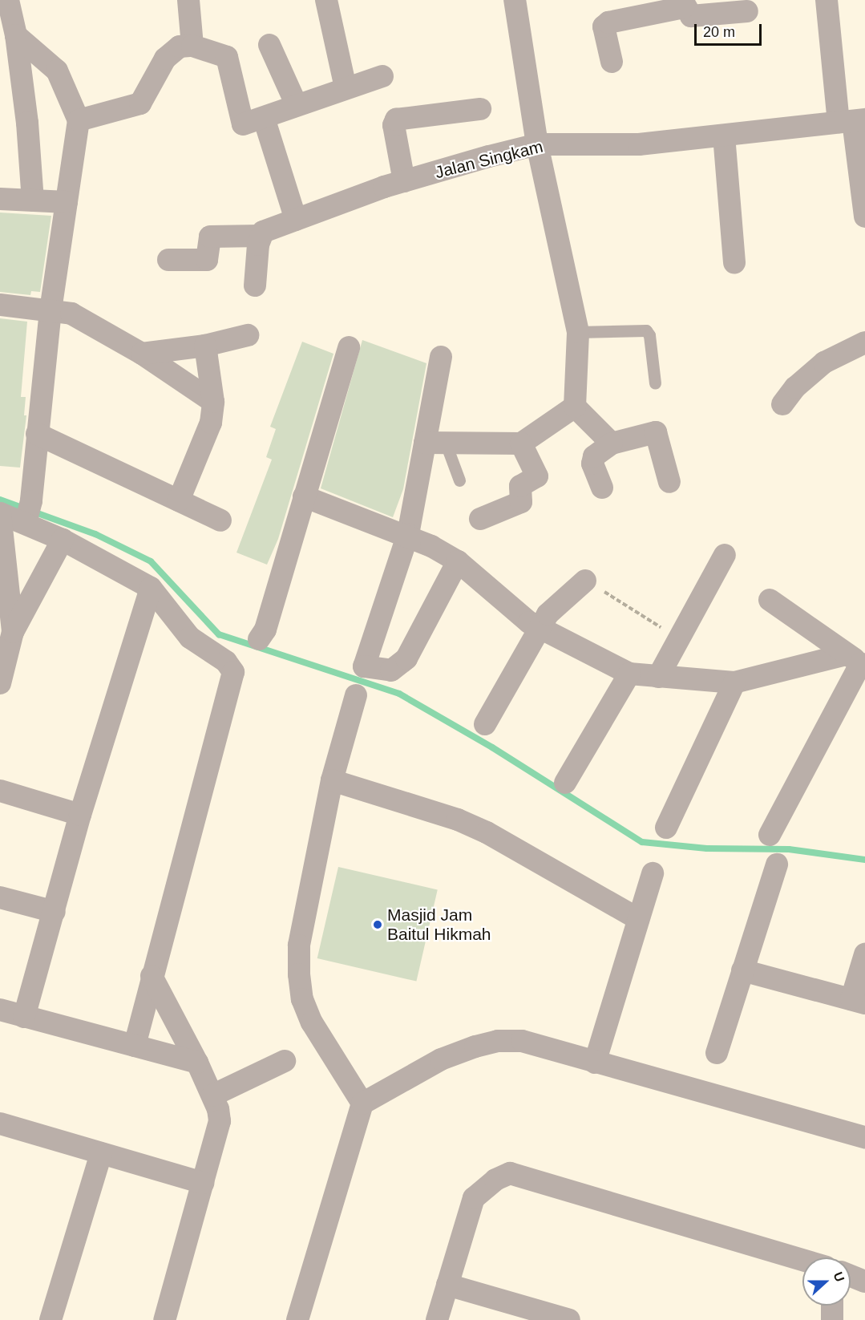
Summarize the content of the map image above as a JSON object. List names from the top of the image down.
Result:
{
  "streets": {
    "street": ["Jalan Singkam"]
  },
  "places": ["Masjid Jam Baitul Hikmah"],
  "scale_bar": "20 m",
  "north": "right"
}
